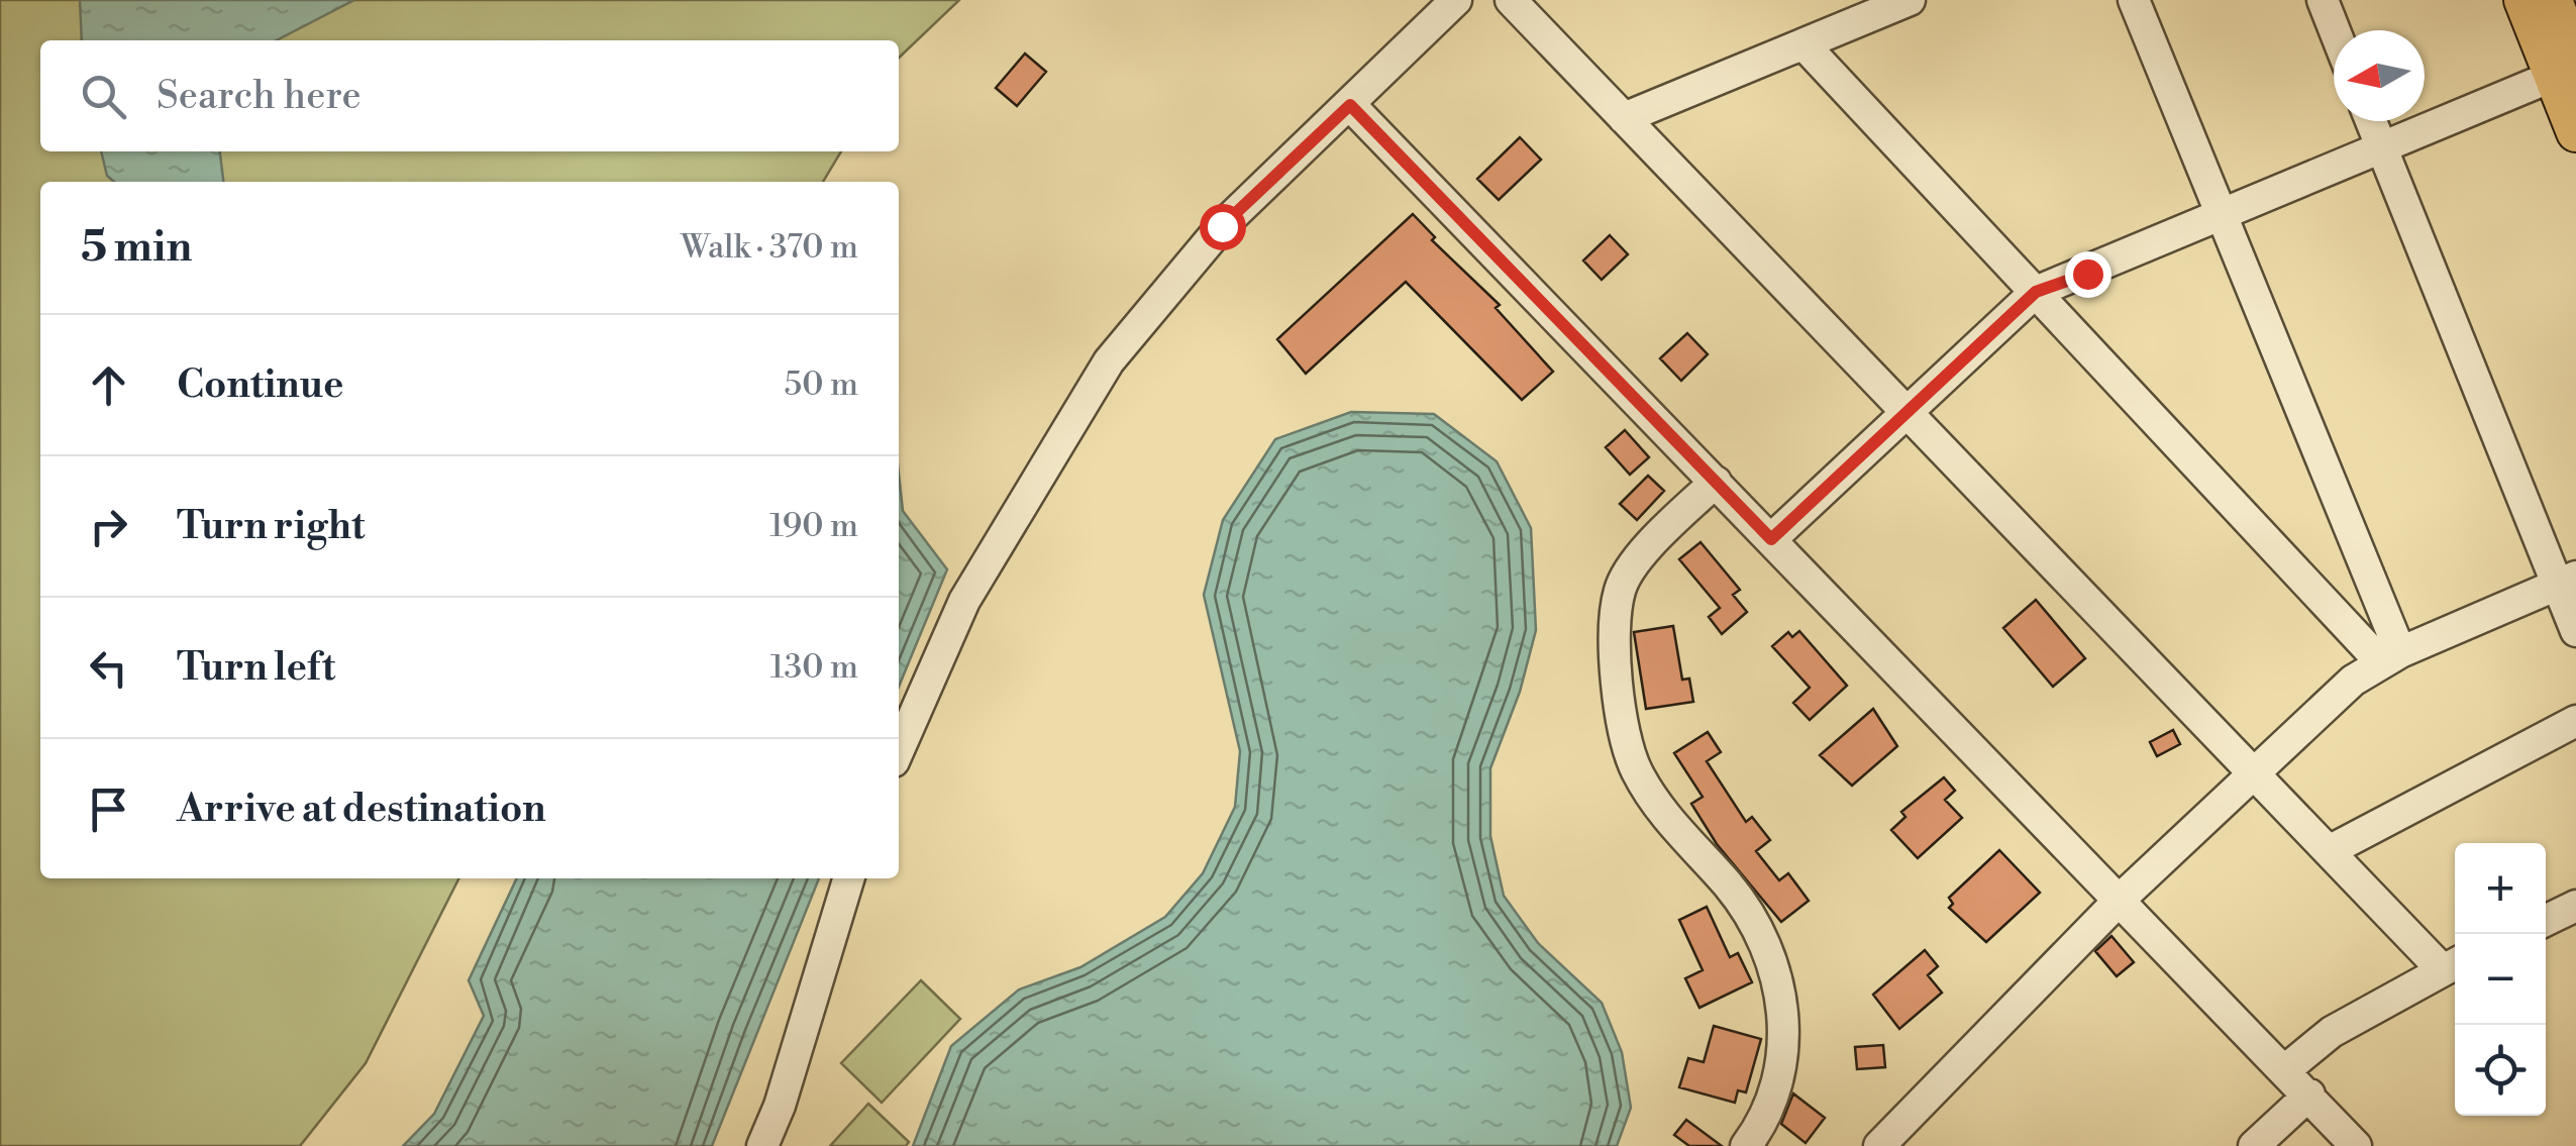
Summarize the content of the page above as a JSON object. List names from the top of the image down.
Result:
{
  "north": "left",
  "page": {
    "search": "Search here",
    "heading": ["5 min", "Walk · 370 m"],
    "list": [
      ["Continue", "50 m"],
      ["Turn right", "190 m"],
      ["Turn left", "130 m"],
      "Arrive at destination"
    ],
    "map_buttons": ["+", "−"]
  }
}
